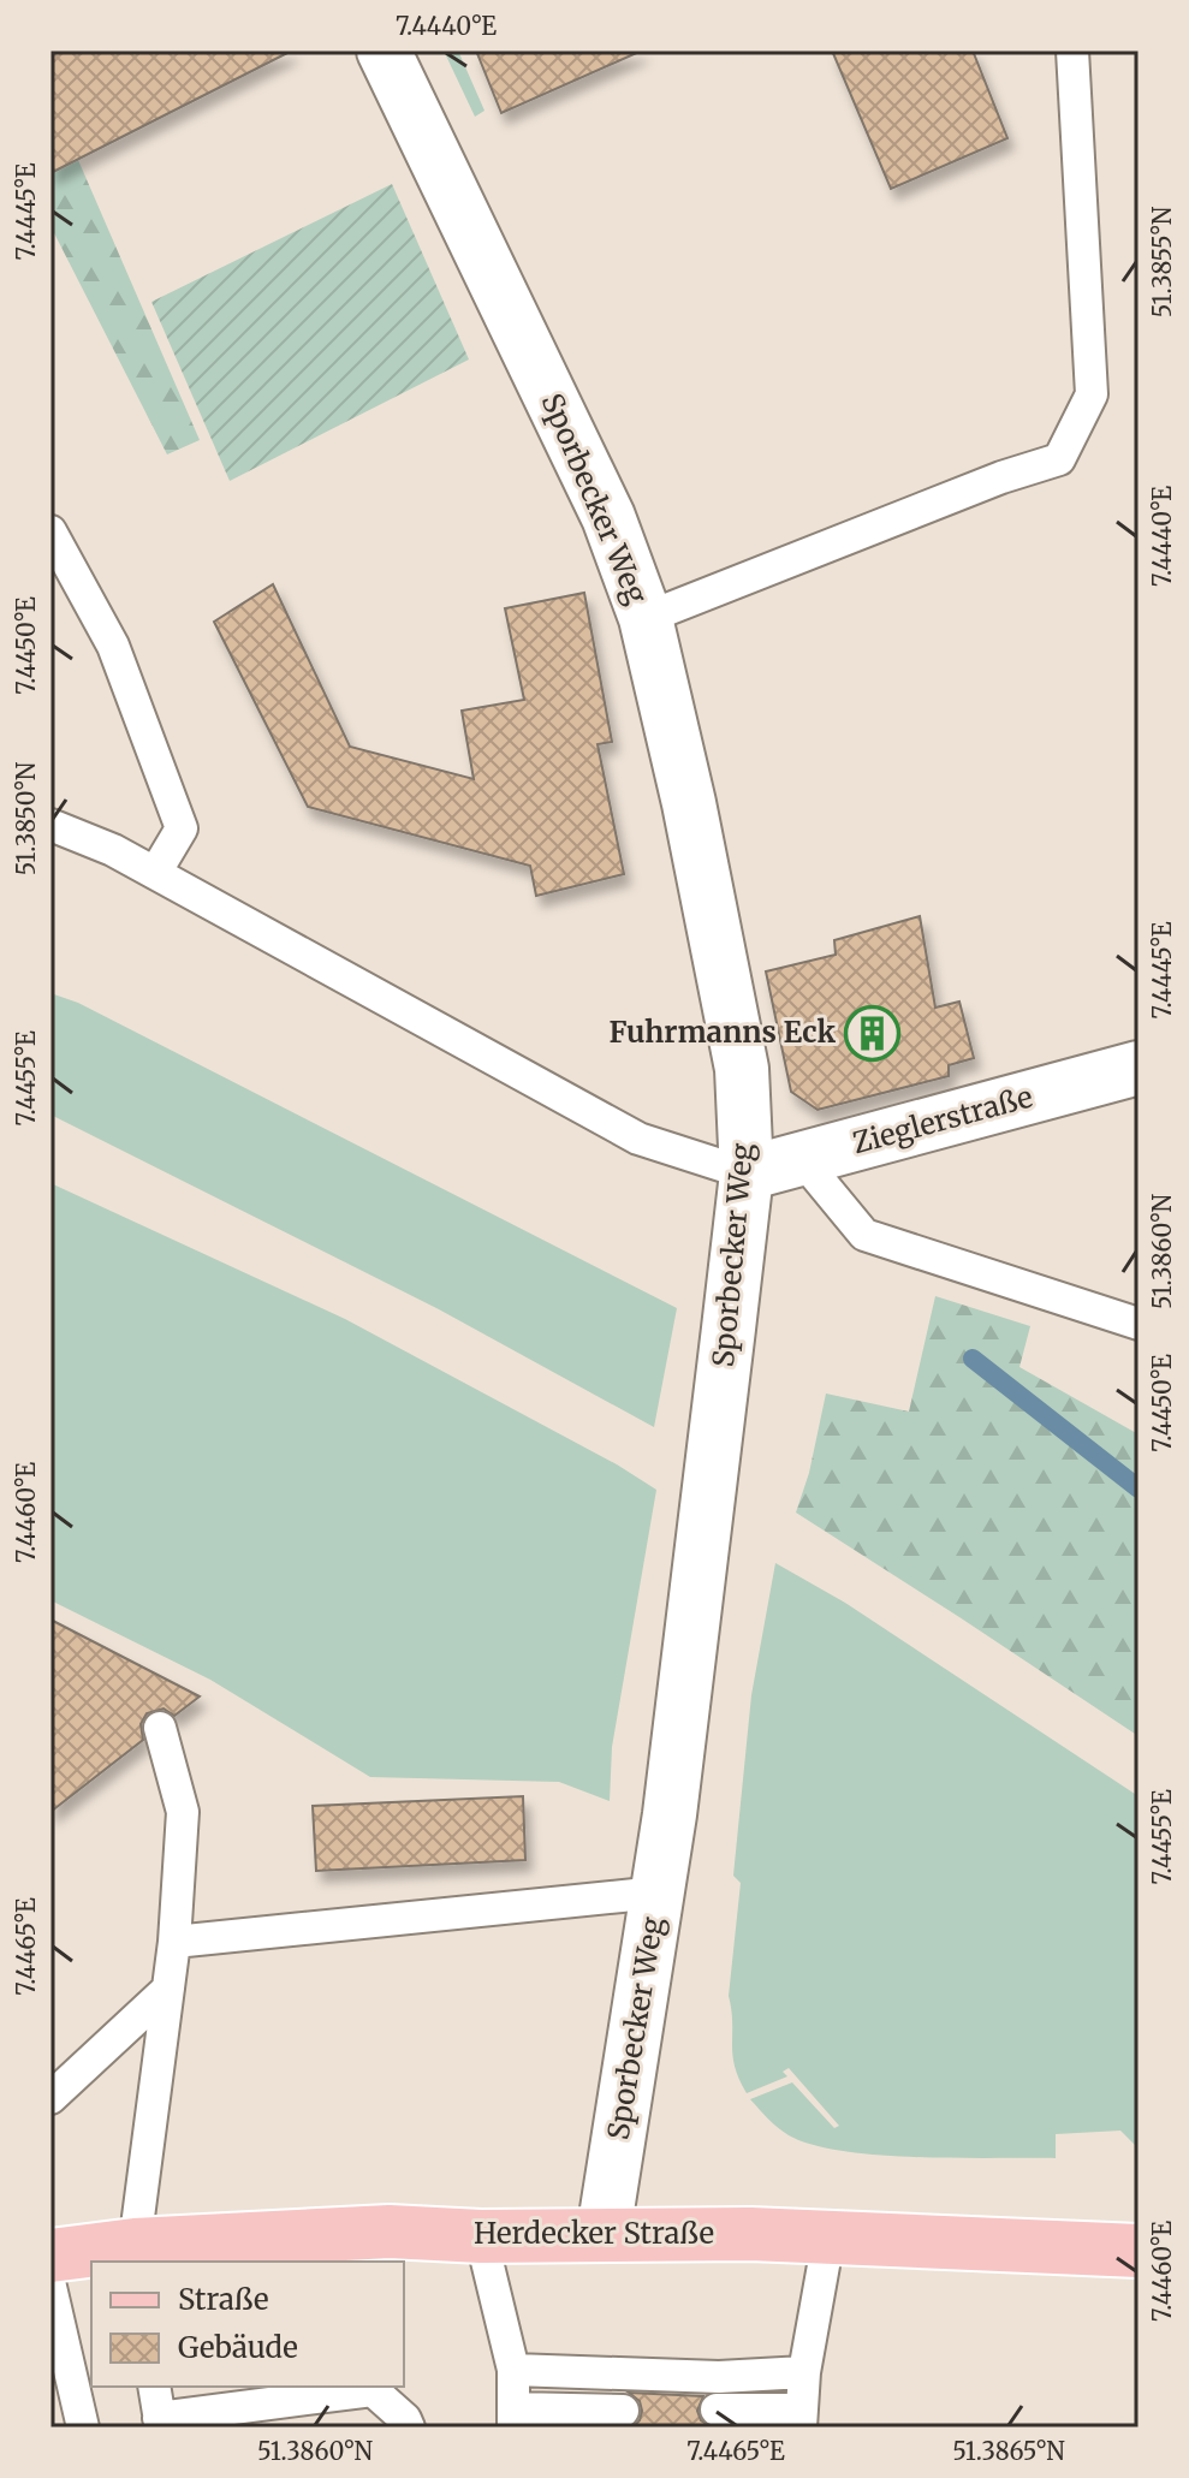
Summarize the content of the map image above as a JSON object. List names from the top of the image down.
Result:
{
  "streets": {
    "main road": ["Herdecker Straße"],
    "street": ["Sporbecker Weg", "Zieglerstraße"]
  },
  "crossings": [
    ["Sporbecker Weg", "Zieglerstraße"],
    ["Sporbecker Weg", "Herdecker Straße"]
  ],
  "places": {
    "building": ["Fuhrmanns Eck"]
  },
  "legend": ["Straße", "Gebäude"],
  "coordinates": [
    "7.4440°E",
    "7.4445°E",
    "51.3855°N",
    "7.4450°E",
    "51.3850°N",
    "7.4455°E",
    "51.3860°N",
    "7.4460°E",
    "7.4465°E",
    "51.3865°N"
  ]
}
